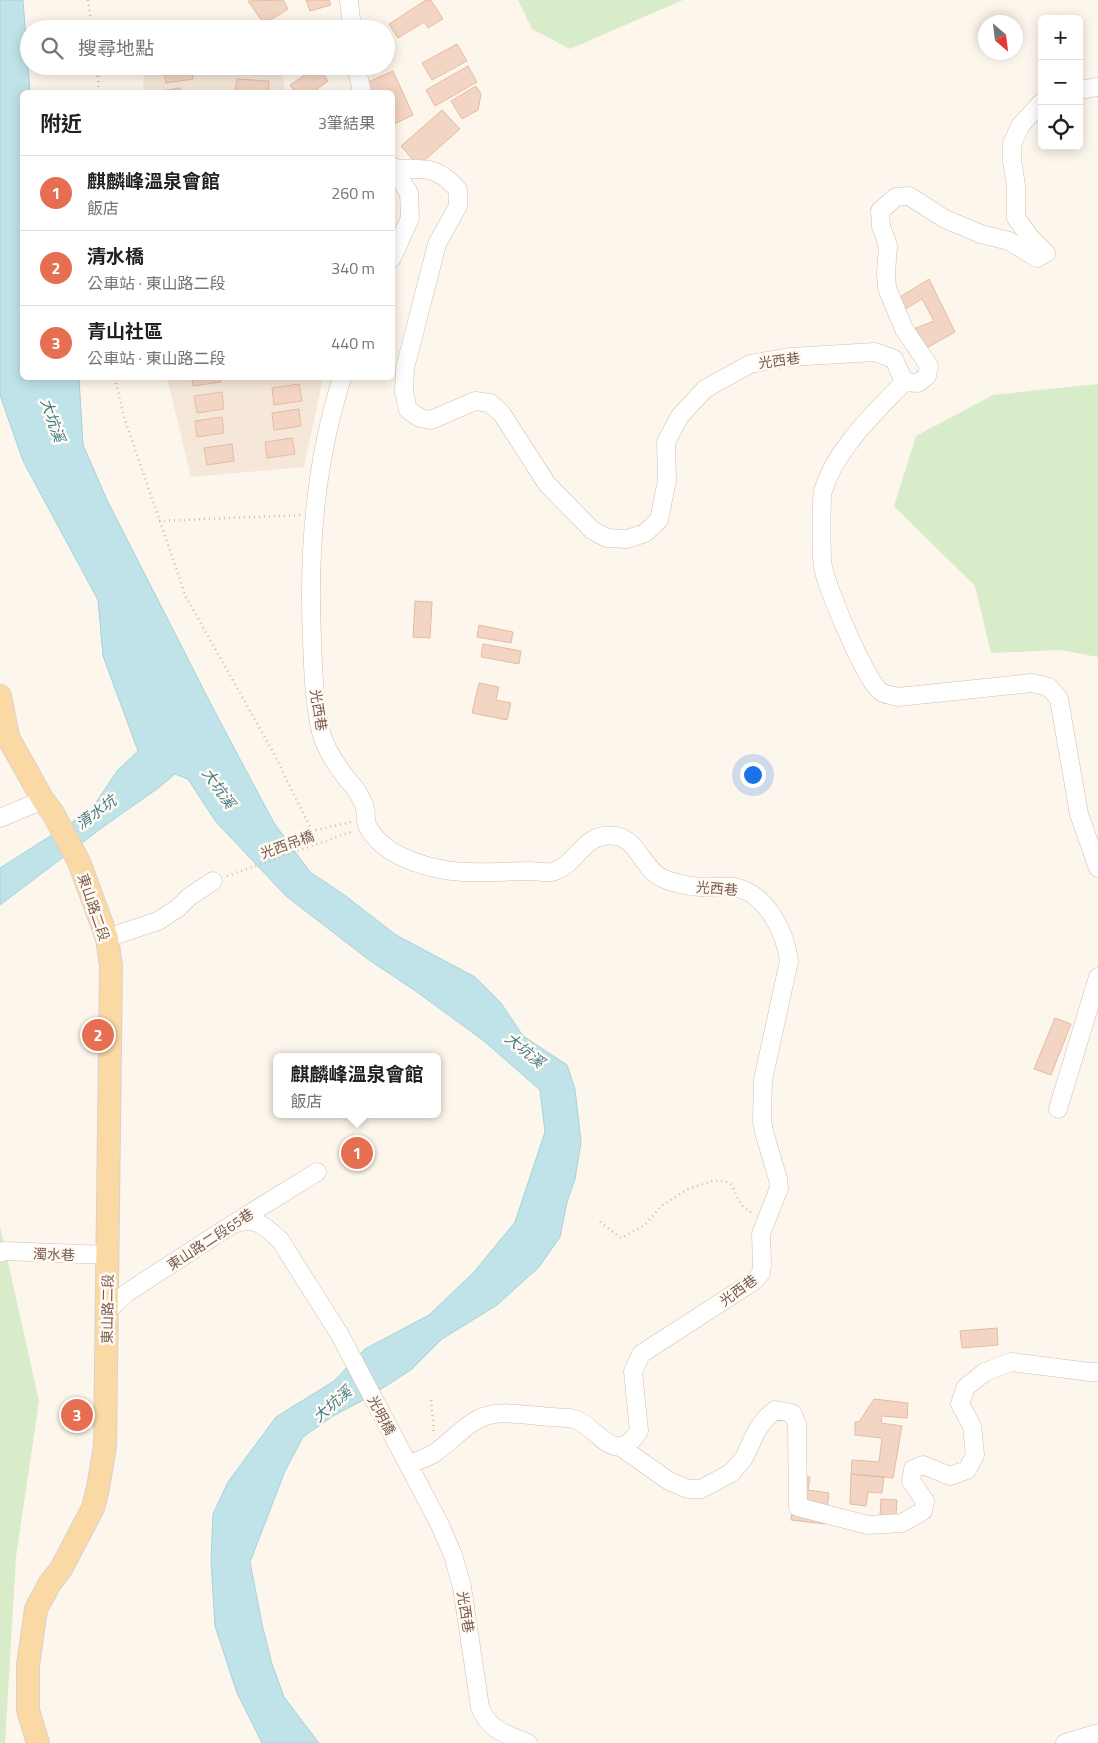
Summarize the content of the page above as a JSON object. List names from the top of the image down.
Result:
{
  "streets": {
    "main road": ["東山路二段"],
    "lane": [
      "光西巷",
      "東山路二段65巷",
      "濁水巷",
      "光明橋"
    ],
    "path": ["光西吊橋"]
  },
  "crossings": [
    ["光西巷", "光西吊橋"],
    ["光西巷", "光明橋"],
    ["東山路二段", "東山路二段65巷"],
    ["東山路二段", "濁水巷"],
    ["東山路二段65巷", "光明橋"]
  ],
  "water": ["大坑溪", "清水坑"],
  "north": "bottom right",
  "page": {
    "map_buttons": ["+", "−"],
    "search": "搜尋地點",
    "heading": ["附近", "3筆結果"],
    "list": [
      {
        "mark": "1",
        "name": "麒麟峰溫泉會館",
        "note": "飯店",
        "value": "260 m"
      },
      {
        "mark": "2",
        "name": "清水橋",
        "note": "公車站 · 東山路二段",
        "value": "340 m"
      },
      {
        "mark": "3",
        "name": "青山社區",
        "note": "公車站 · 東山路二段",
        "value": "440 m"
      }
    ],
    "pins": ["2", "1", "3"],
    "popup": ["麒麟峰溫泉會館", "飯店"]
  }
}
